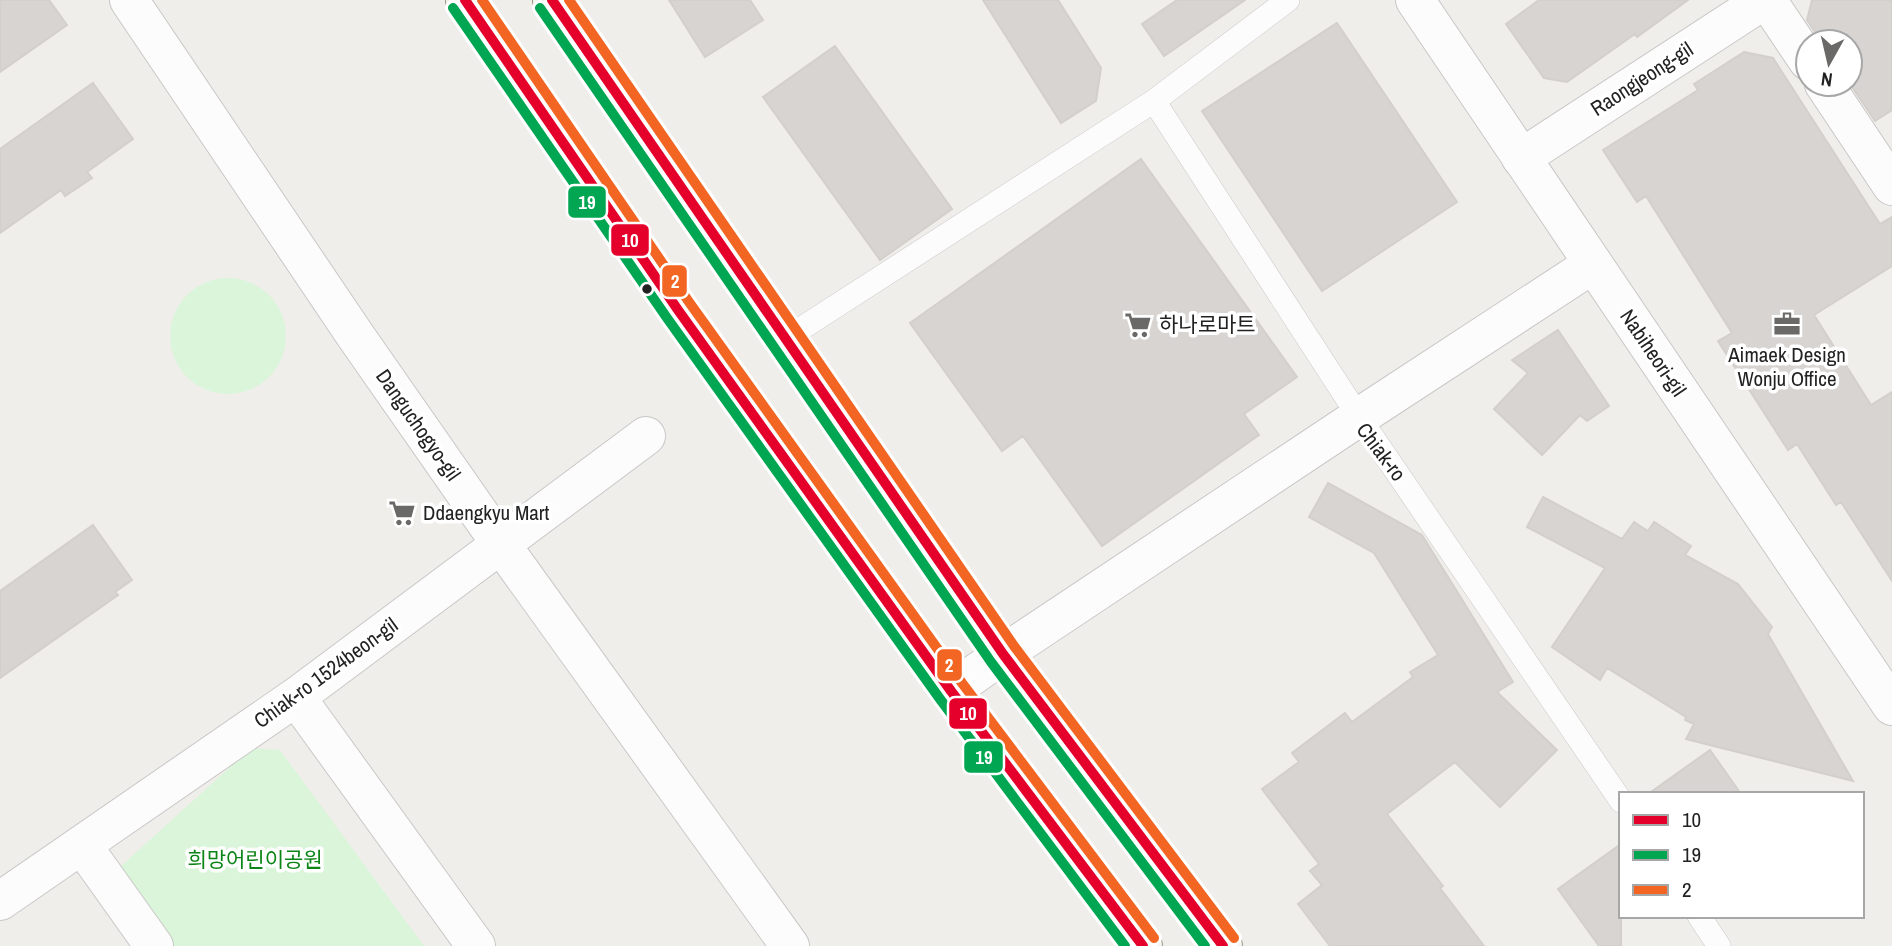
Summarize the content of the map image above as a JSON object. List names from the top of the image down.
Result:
{
  "streets": {
    "street": [
      "Raongjeong-gil",
      "Nabiheori-gil",
      "Danguchogyo-gil",
      "Chiak-ro",
      "Chiak-ro 1524beon-gil"
    ]
  },
  "crossings": [
    ["Raongjeong-gil", "Nabiheori-gil"],
    ["Danguchogyo-gil", "Chiak-ro 1524beon-gil"]
  ],
  "parks": ["희망어린이공원"],
  "places": {
    "office": ["Aimaek Design Wonju Office"],
    "supermarket": ["하나로마트", "Ddaengkyu Mart"]
  },
  "lines": ["transit line 10", "transit line 2", "transit line 19"],
  "legend": ["10", "19", "2"],
  "north": "bottom"
}
